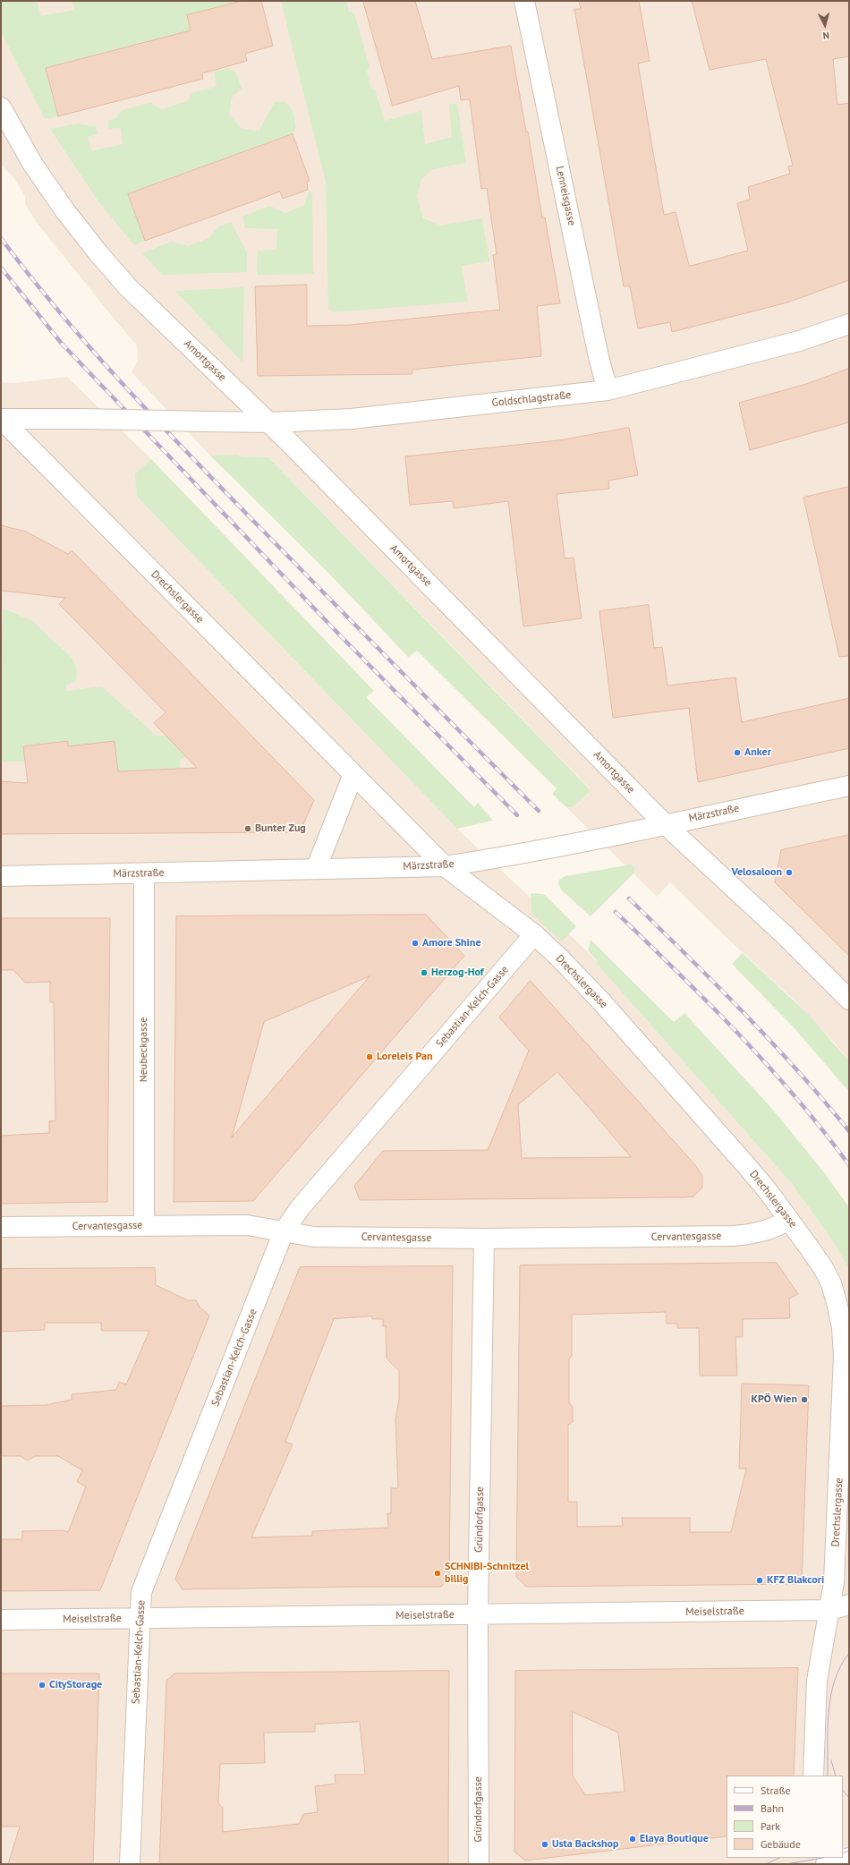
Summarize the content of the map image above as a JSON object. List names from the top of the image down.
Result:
{
  "streets": {
    "street": [
      "Lenneisgasse",
      "Amortgasse",
      "Goldschlagstraße",
      "Drechslergasse",
      "Märzstraße",
      "Sebastian-Kelch-Gasse",
      "Neubeckgasse",
      "Cervantesgasse",
      "Gründorfgasse",
      "Meiselstraße"
    ]
  },
  "crossings": [
    ["Lenneisgasse", "Goldschlagstraße"],
    ["Amortgasse", "Goldschlagstraße"],
    ["Amortgasse", "Märzstraße"],
    ["Goldschlagstraße", "Drechslergasse"],
    ["Drechslergasse", "Märzstraße"],
    ["Drechslergasse", "Sebastian-Kelch-Gasse"],
    ["Drechslergasse", "Cervantesgasse"],
    ["Drechslergasse", "Meiselstraße"],
    ["Märzstraße", "Neubeckgasse"],
    ["Sebastian-Kelch-Gasse", "Cervantesgasse"],
    ["Sebastian-Kelch-Gasse", "Meiselstraße"],
    ["Neubeckgasse", "Cervantesgasse"],
    ["Cervantesgasse", "Gründorfgasse"],
    ["Gründorfgasse", "Meiselstraße"]
  ],
  "places": [
    "Anker",
    "Bunter Zug",
    "Velosaloon",
    "Amore Shine",
    "Herzog-Hof",
    "Loreleis Pan",
    "KPÖ Wien",
    "SCHNIBI-Schnitzel billig",
    "KFZ Blakcori",
    "CityStorage",
    "Elaya Boutique",
    "Usta Backshop"
  ],
  "legend": [
    "Straße",
    "Bahn",
    "Park",
    "Gebäude"
  ],
  "north": "bottom"
}
